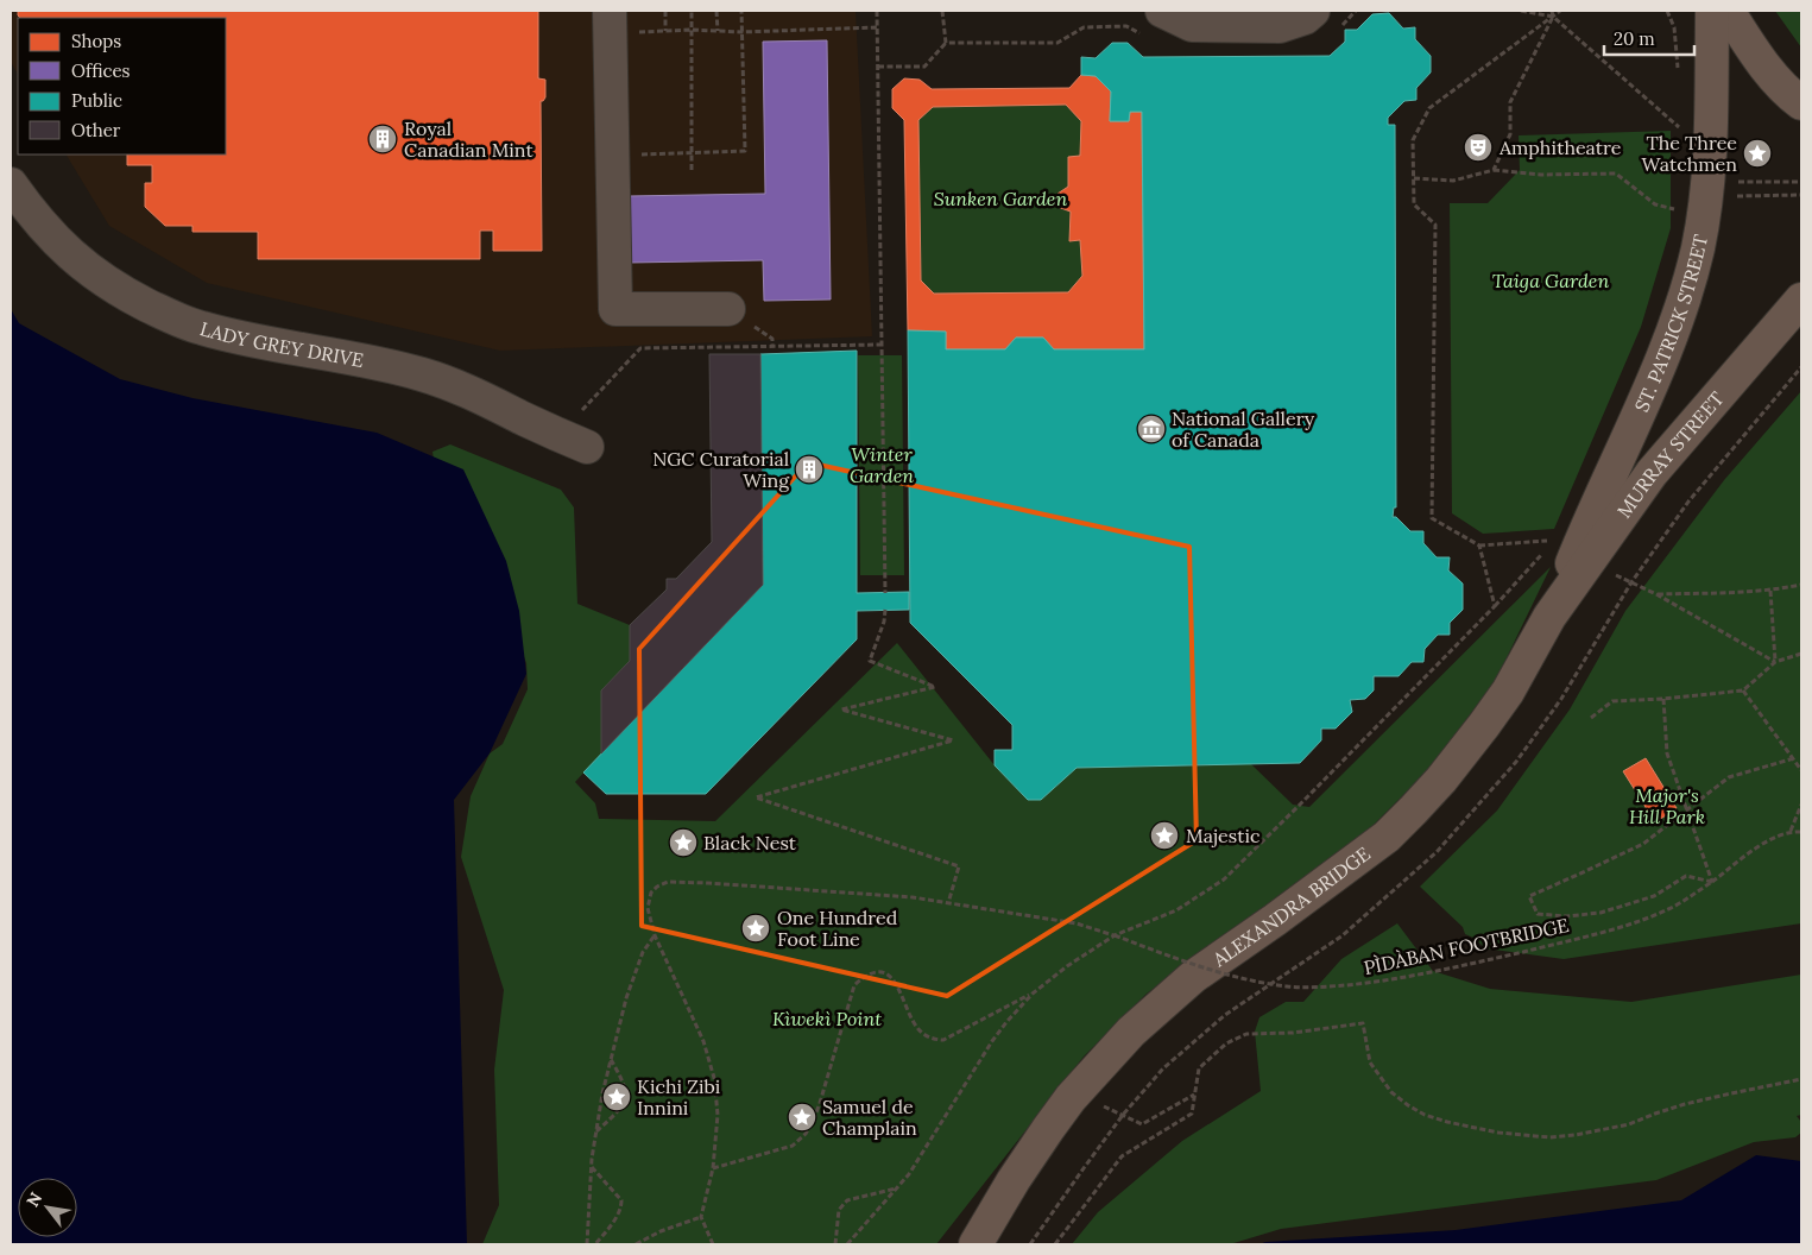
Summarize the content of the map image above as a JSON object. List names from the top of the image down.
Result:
{
  "streets": {
    "main road": ["ST. PATRICK STREET", "MURRAY STREET", "ALEXANDRA BRIDGE"],
    "lane": ["LADY GREY DRIVE"],
    "path": ["PÌDÀBAN FOOTBRIDGE"]
  },
  "crossings": [
    ["ST. PATRICK STREET", "MURRAY STREET"],
    ["ST. PATRICK STREET", "ALEXANDRA BRIDGE"],
    ["MURRAY STREET", "ALEXANDRA BRIDGE"]
  ],
  "parks": [
    "Sunken Garden",
    "Taiga Garden",
    "Winter Garden",
    "Major's Hill Park",
    "Kìwekì Point"
  ],
  "places": {
    "building": ["Royal Canadian Mint", "NGC Curatorial Wing"],
    "theatre": ["Amphitheatre"],
    "place": [
      "The Three Watchmen",
      "Majestic",
      "Black Nest",
      "One Hundred Foot Line",
      "Kichi Zibi Innini",
      "Samuel de Champlain"
    ],
    "museum": ["National Gallery of Canada"]
  },
  "legend": [
    "Shops",
    "Offices",
    "Public",
    "Other"
  ],
  "scale_bar": "20 m",
  "north": "top left"
}
